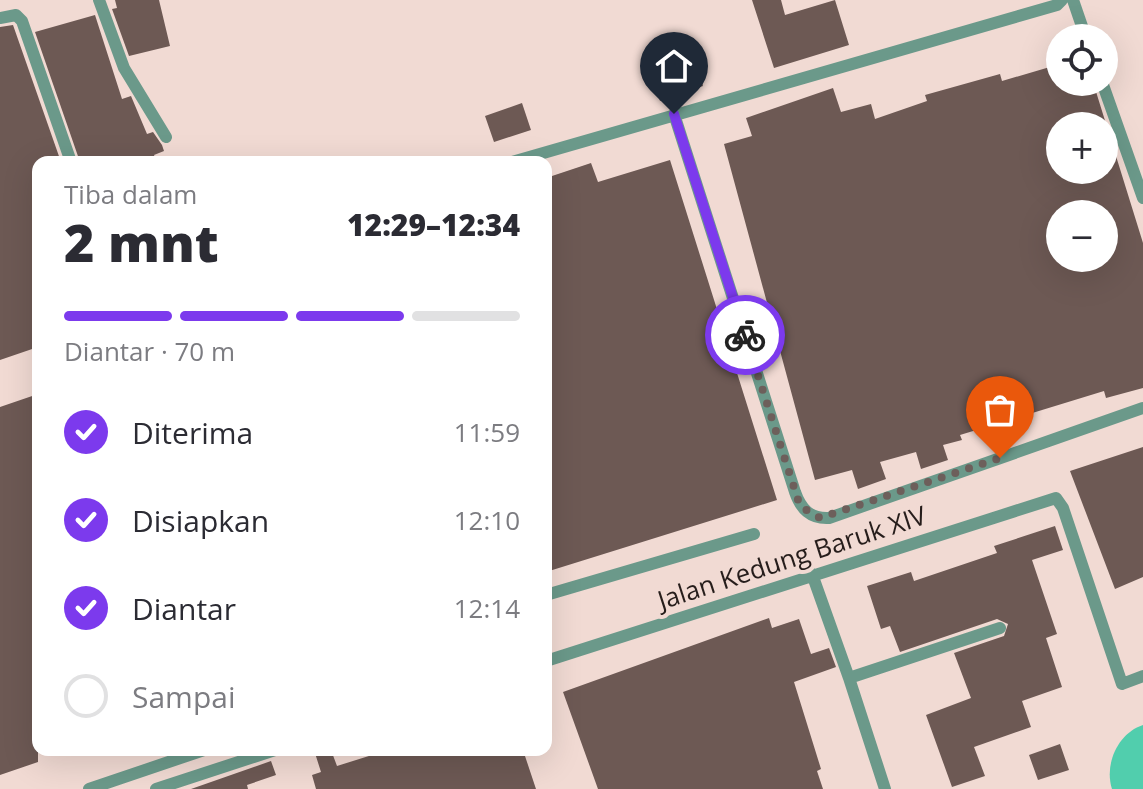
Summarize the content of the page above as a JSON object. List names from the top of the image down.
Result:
{
  "streets": {
    "lane": ["Jalan Kedung Baruk XIV"]
  },
  "page": {
    "map_buttons": ["+", "−"],
    "heading": ["2 mnt", "Tiba dalam", "12:29–12:34"],
    "bar": "Diantar · 70 m",
    "list": [
      ["Diterima", "11:59"],
      ["Disiapkan", "12:10"],
      ["Diantar", "12:14"],
      "Sampai"
    ]
  }
}
